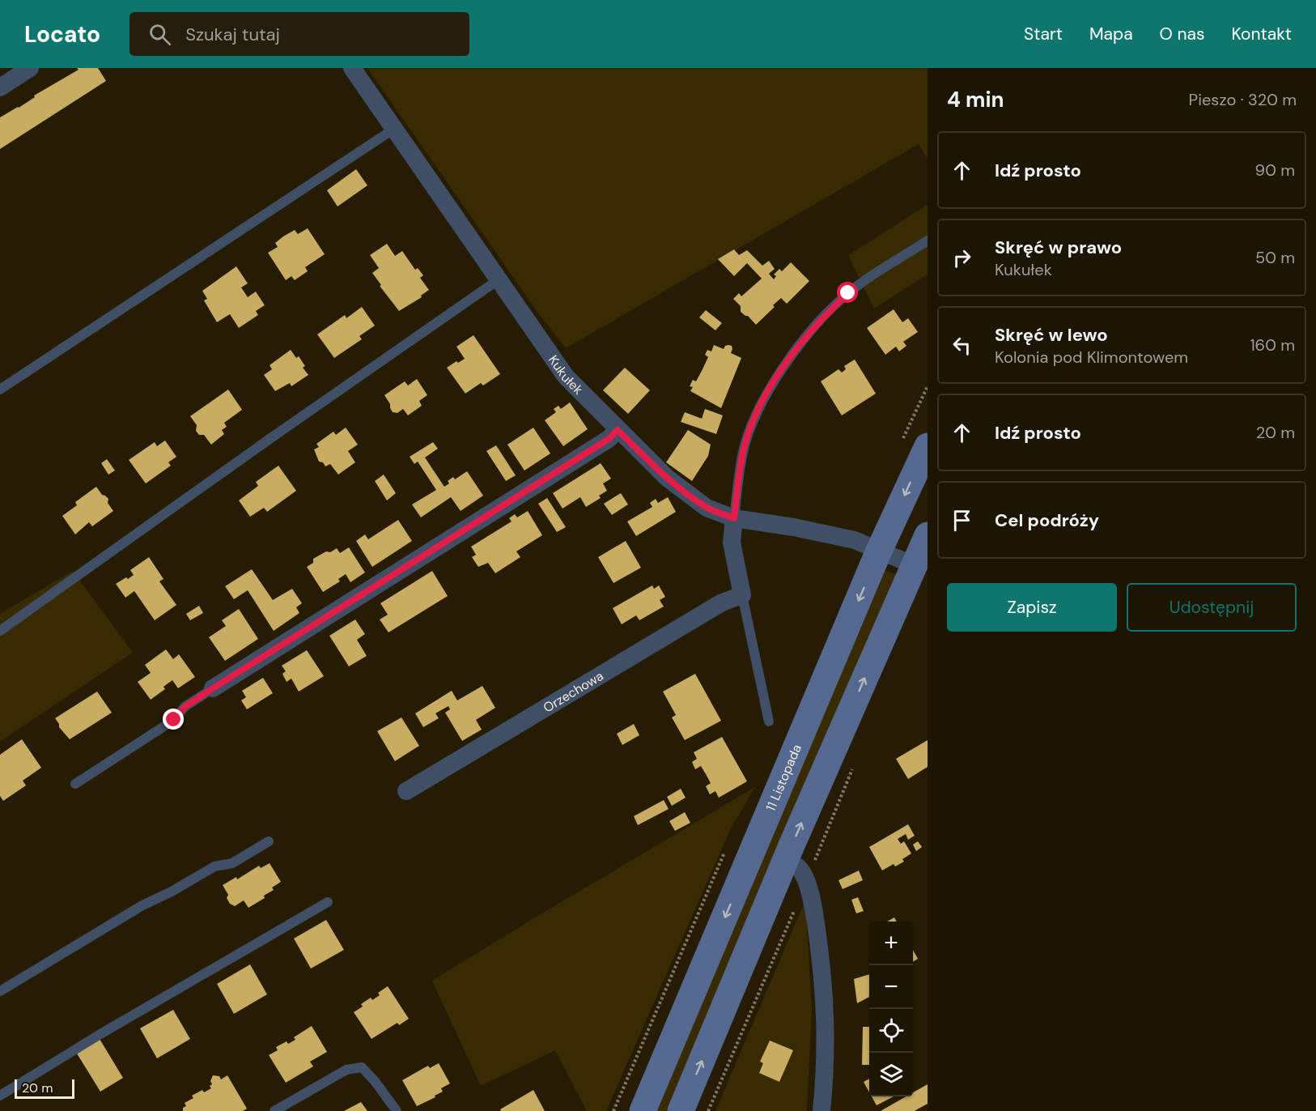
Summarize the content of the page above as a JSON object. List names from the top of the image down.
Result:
{
  "streets": {
    "main road": ["11 Listopada"],
    "street": ["Kukułek", "Orzechowa"]
  },
  "crossings": [
    ["Kukułek", "11 Listopada"]
  ],
  "scale_bar": "20 m",
  "page": {
    "header": "Locato",
    "search": "Szukaj tutaj",
    "nav": [
      "Start",
      "Mapa",
      "O nas",
      "Kontakt"
    ],
    "heading": ["4 min", "Pieszo · 320 m"],
    "list": [
      ["Idź prosto", "90 m"],
      ["Skręć w prawo", "Kukułek", "50 m"],
      ["Skręć w lewo", "Kolonia pod Klimontowem", "160 m"],
      ["Idź prosto", "20 m"],
      "Cel podróży"
    ],
    "buttons": ["Zapisz", "Udostępnij"],
    "map_buttons": ["+", "−"],
    "scale": "20 m"
  }
}
